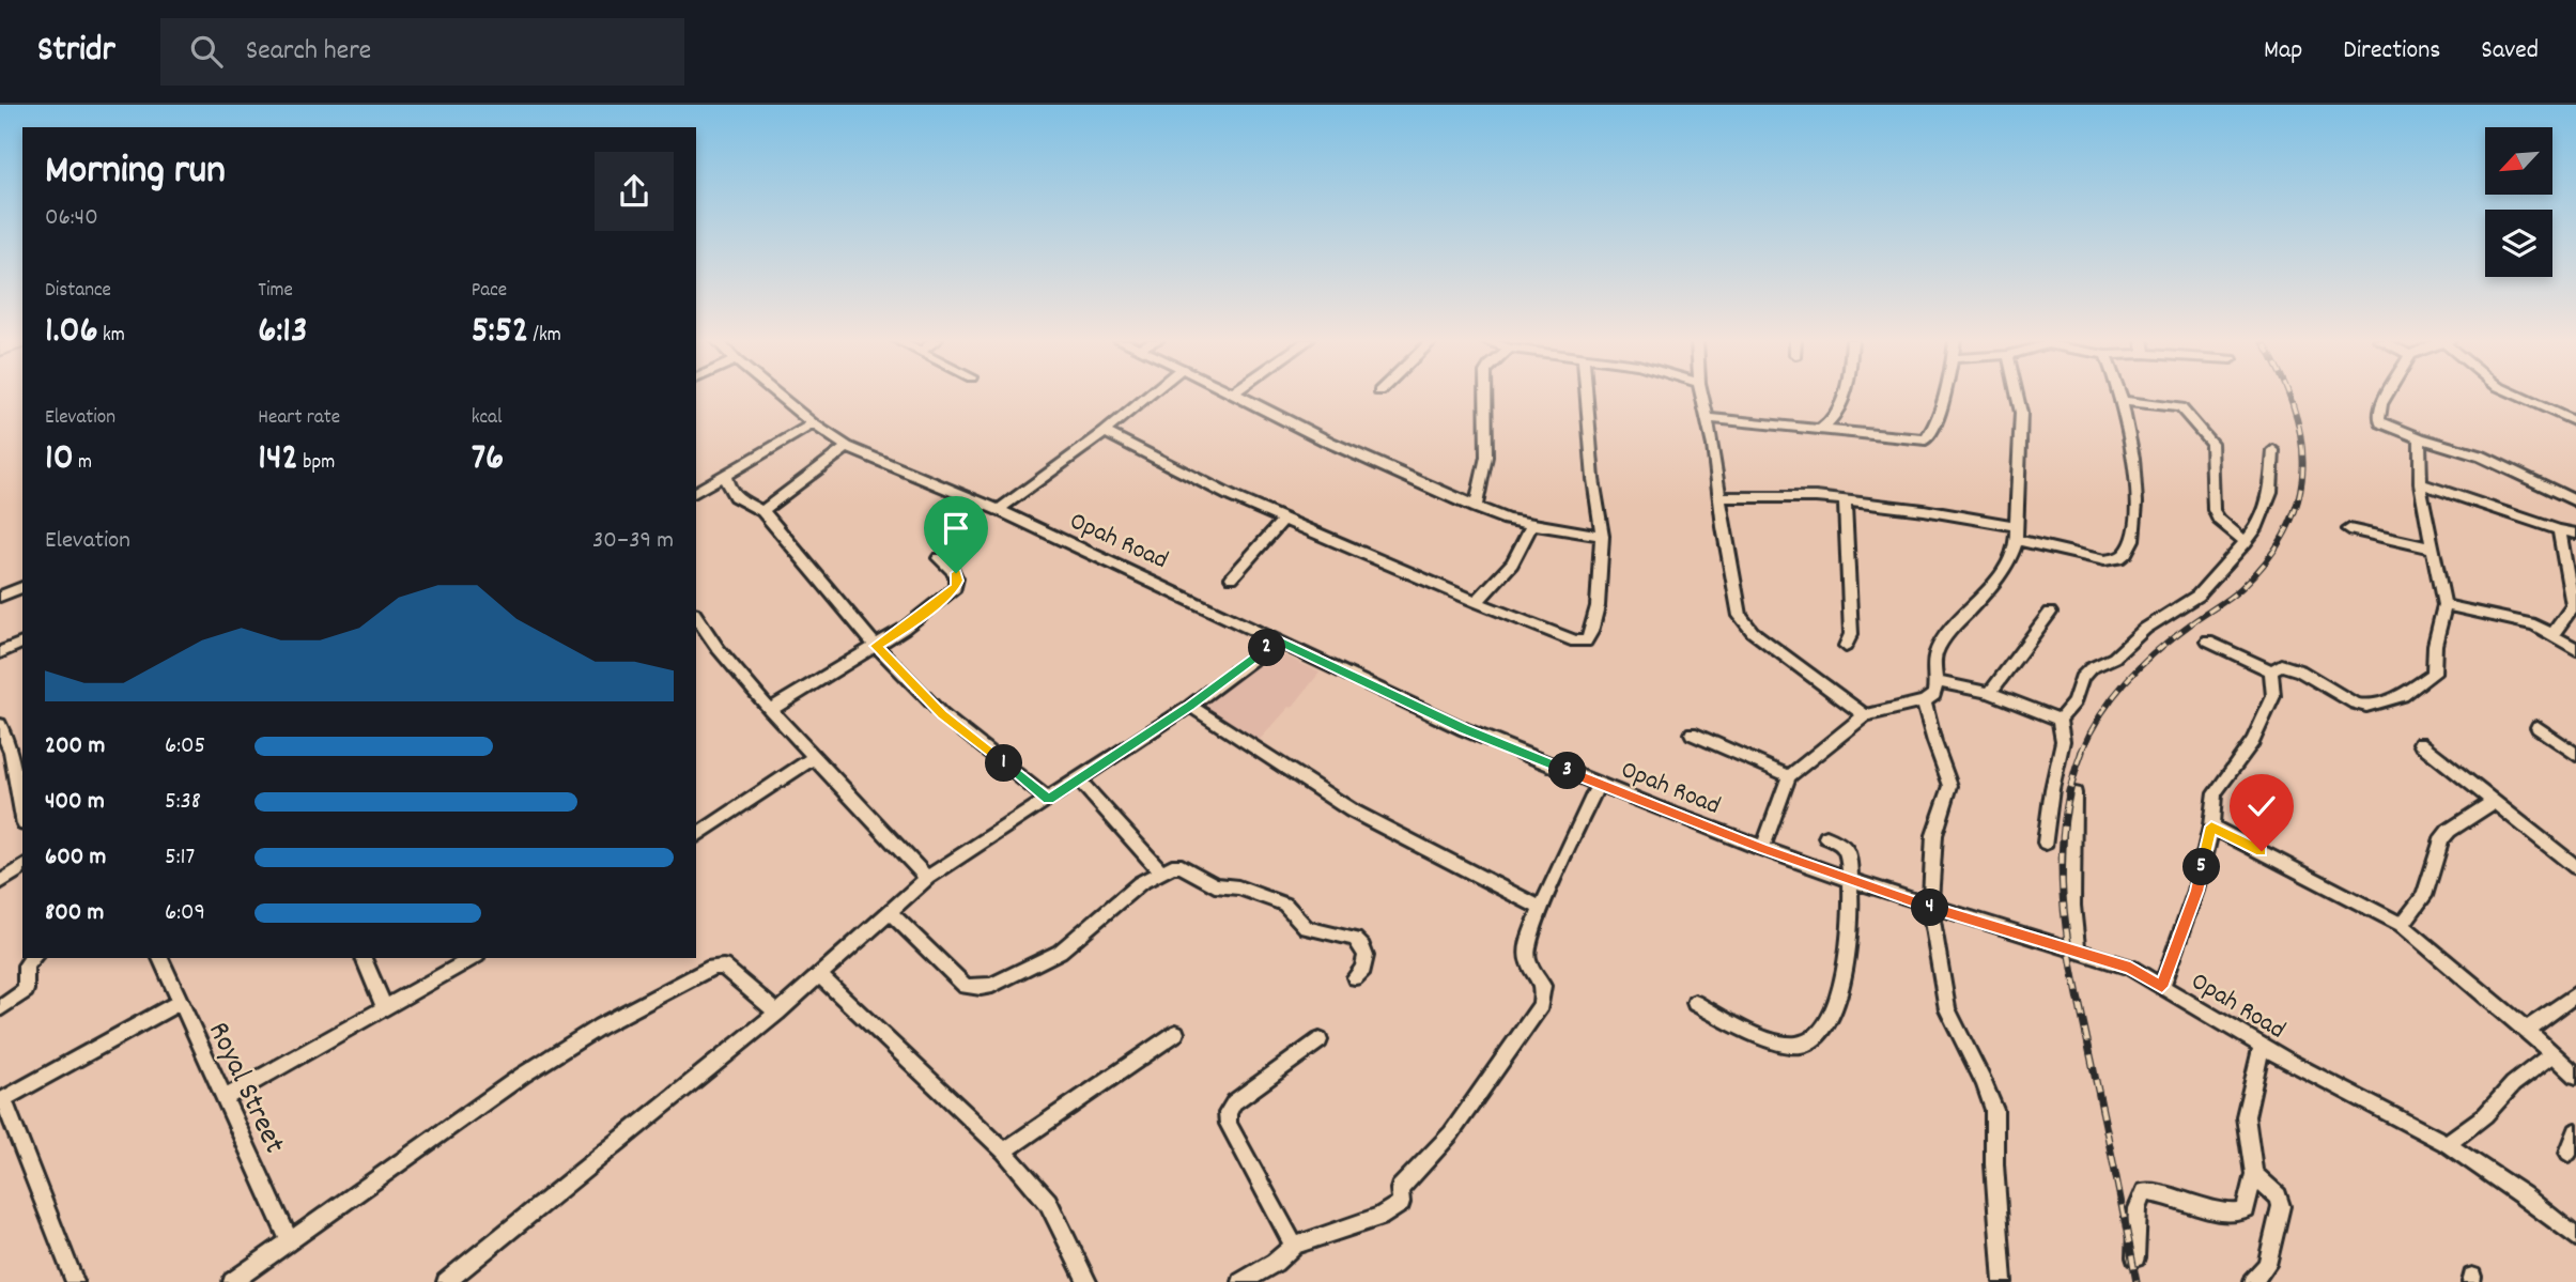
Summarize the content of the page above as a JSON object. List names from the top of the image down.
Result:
{
  "streets": {
    "street": ["Opah Road", "Royal Street"]
  },
  "north": "bottom left",
  "page": {
    "header": "Stridr",
    "search": "Search here",
    "nav": ["Map", "Directions", "Saved"],
    "heading": ["Morning run", "06:40"],
    "stats": [
      ["Distance", "1.06 km"],
      ["Time", "6:13"],
      ["Pace", "5:52 /km"],
      ["Elevation", "10 m"],
      ["Heart rate", "142 bpm"],
      ["kcal", "76"]
    ],
    "chart": ["Elevation", "30–39 m"],
    "pins": [
      "2",
      "1",
      "3",
      "5",
      "4"
    ],
    "list": [
      {
        "name": "200 m",
        "note": "6:05"
      },
      {
        "name": "400 m",
        "note": "5:38"
      },
      {
        "name": "600 m",
        "note": "5:17"
      },
      {
        "name": "800 m",
        "note": "6:09"
      }
    ]
  }
}
